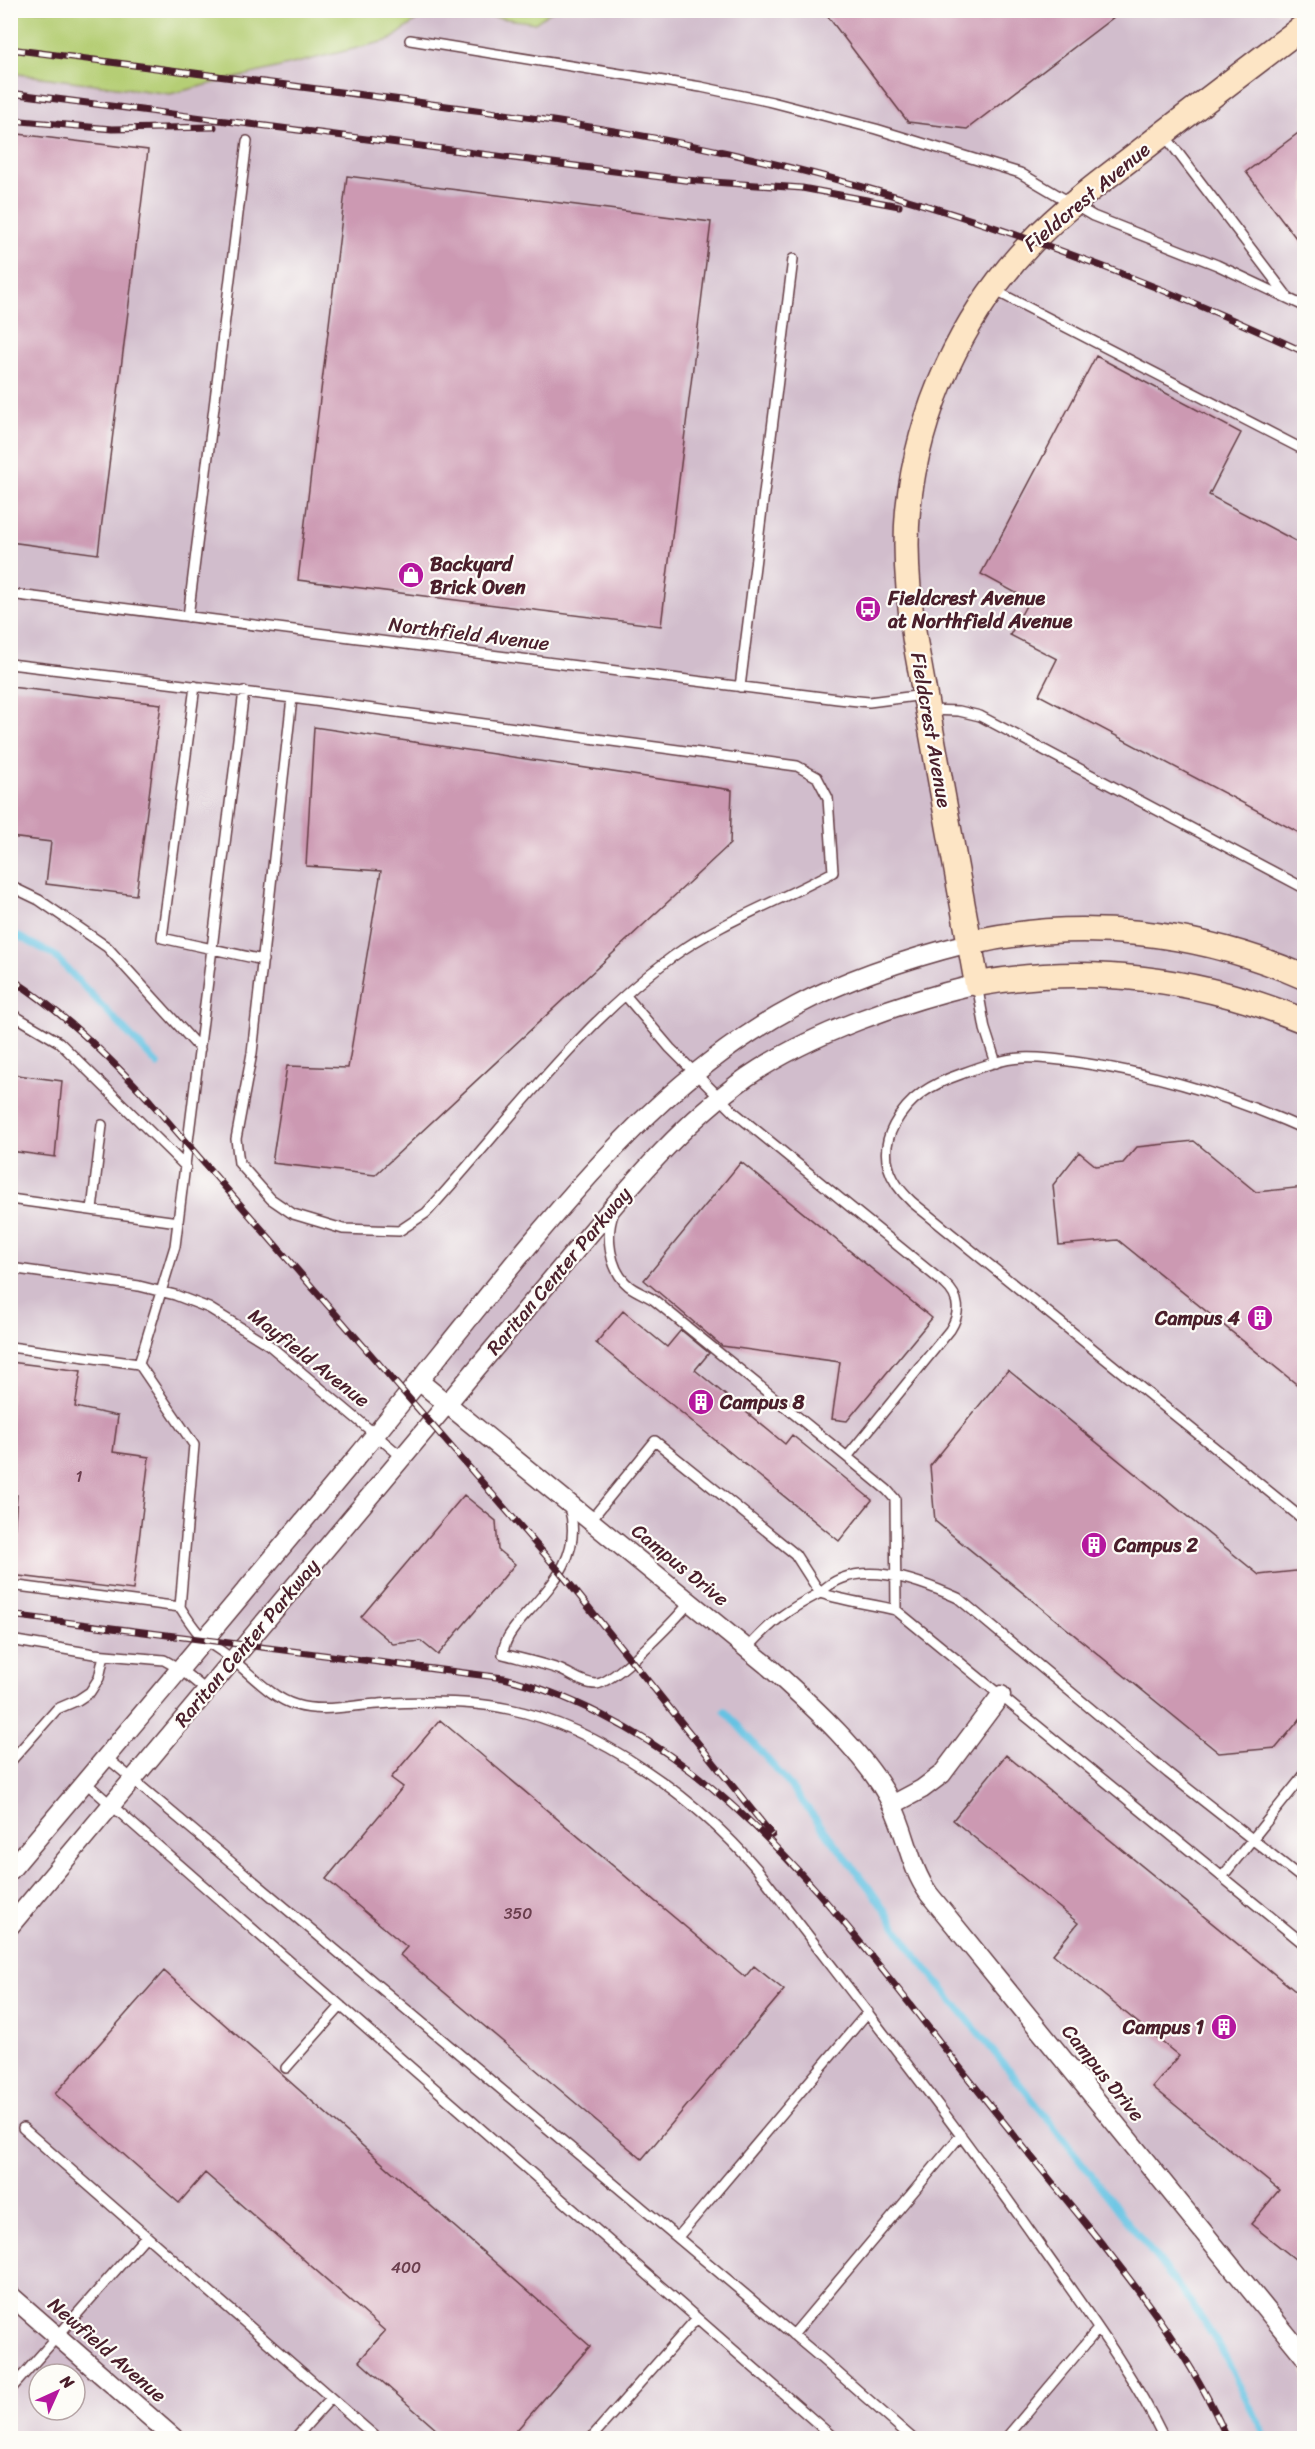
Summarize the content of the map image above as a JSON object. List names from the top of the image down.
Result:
{
  "streets": {
    "street": [
      "Fieldcrest Avenue",
      "Raritan Center Parkway",
      "Campus Drive",
      "Newfield Avenue"
    ],
    "lane": ["Northfield Avenue", "Mayfield Avenue"]
  },
  "crossings": [
    ["Fieldcrest Avenue", "Northfield Avenue"],
    ["Fieldcrest Avenue", "Raritan Center Parkway"],
    ["Raritan Center Parkway", "Mayfield Avenue"],
    ["Raritan Center Parkway", "Campus Drive"]
  ],
  "places": {
    "shop": ["Backyard Brick Oven"],
    "bus stop": ["Fieldcrest Avenue at Northfield Avenue"],
    "building": [
      "Campus 4",
      "Campus 8",
      "Campus 2",
      "Campus 1"
    ]
  },
  "house_numbers": ["1", "350", "400"],
  "north": "top right"
}
